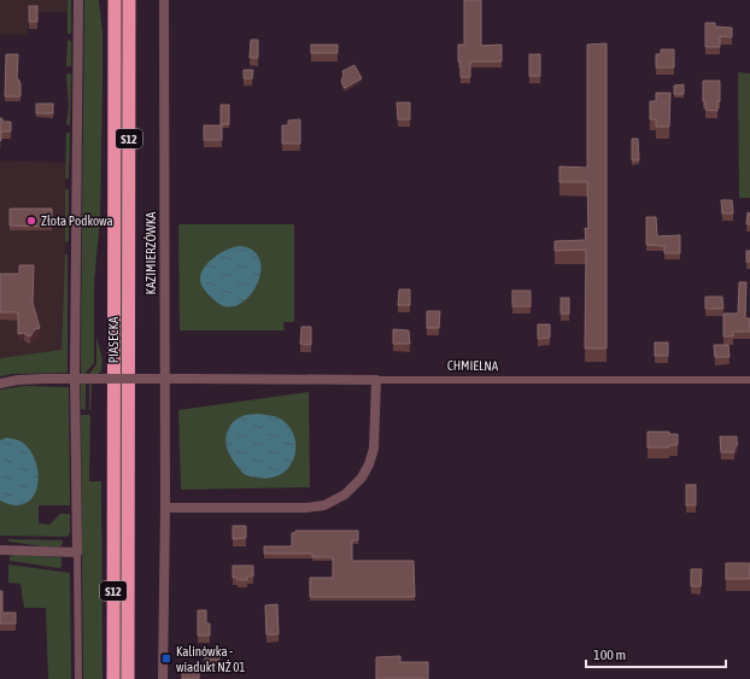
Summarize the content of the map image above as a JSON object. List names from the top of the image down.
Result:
{
  "streets": {
    "highway": ["S12", "PIASECKA"],
    "street": ["KAZIMIERZÓWKA", "CHMIELNA"]
  },
  "places": {
    "other": ["Złota Podkowa"],
    "transit": ["Kalinówka - wiadukt NŻ 01"]
  },
  "scale_bar": "100 m"
}
